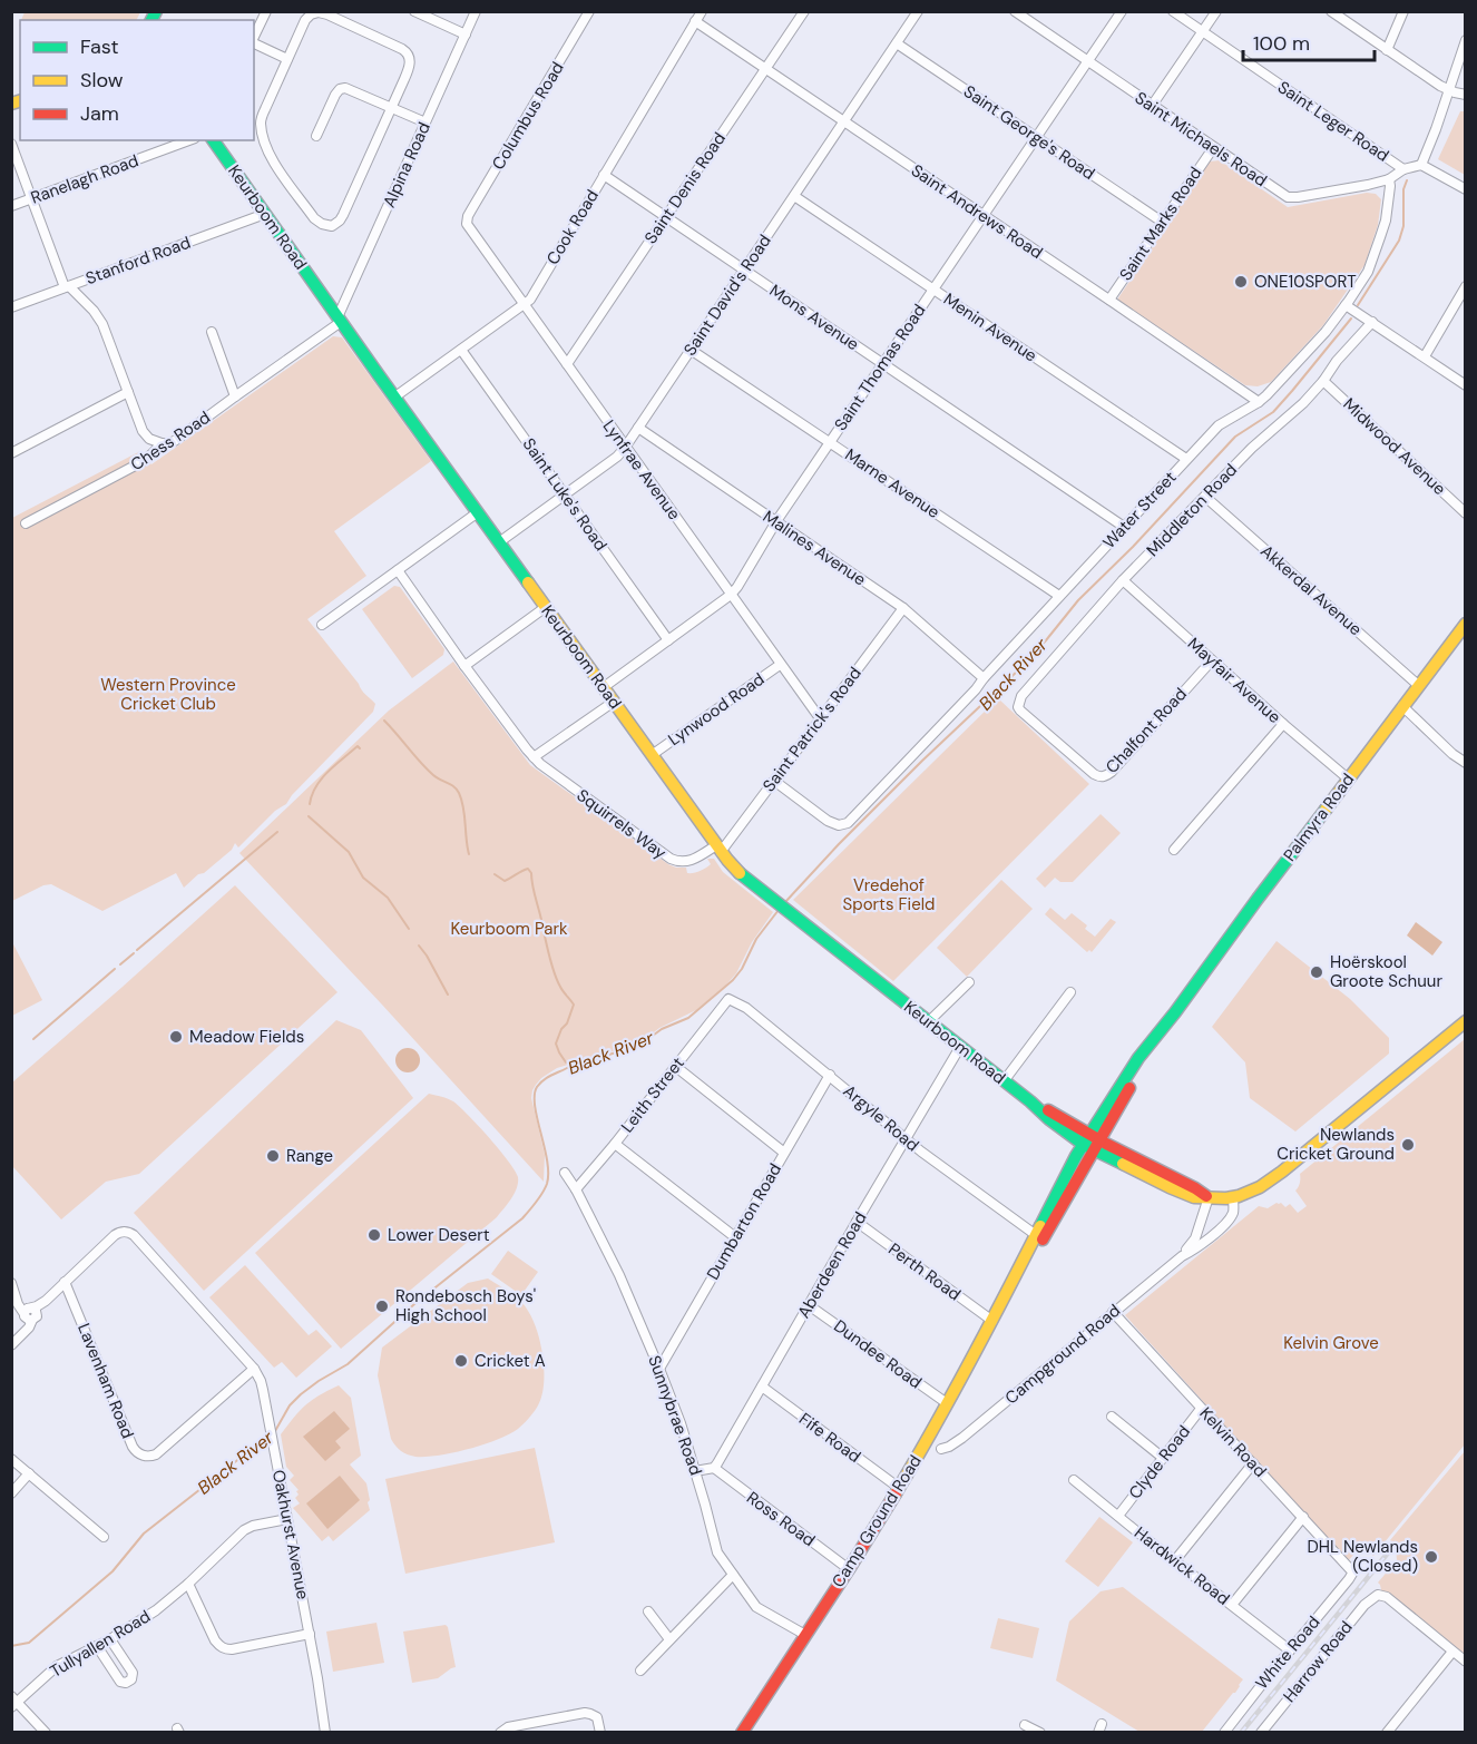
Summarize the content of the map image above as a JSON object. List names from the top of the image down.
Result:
{
  "streets": {
    "main road": ["Keurboom Road", "Palmyra Road", "Camp Ground Road"],
    "street": [
      "Columbus Road",
      "Saint Leger Road",
      "Saint George's Road",
      "Saint Michaels Road",
      "Alpina Road",
      "Ranelagh Road",
      "Saint Denis Road",
      "Saint Andrews Road",
      "Saint Marks Road",
      "Cook Road",
      "Stanford Road",
      "Saint David's Road",
      "Mons Avenue",
      "Menin Avenue",
      "Saint Thomas Road",
      "Chess Road",
      "Midwood Avenue",
      "Lynfrae Avenue",
      "Marne Avenue",
      "Saint Luke's Road",
      "Water Street",
      "Middleton Road",
      "Malines Avenue",
      "Akkerdal Avenue",
      "Mayfair Avenue",
      "Lynwood Road",
      "Saint Patrick's Road",
      "Chalfont Road",
      "Squirrels Way",
      "Leith Street",
      "Argyle Road",
      "Dumbarton Road",
      "Aberdeen Road",
      "Perth Road",
      "Dundee Road",
      "Campground Road",
      "Lavenham Road",
      "Sunnybrae Road",
      "Fife Road",
      "Kelvin Road",
      "Clyde Road",
      "Ross Road",
      "Oakhurst Avenue",
      "Hardwick Road",
      "Tullyallen Road",
      "White Road",
      "Harrow Road"
    ]
  },
  "crossings": [
    ["Columbus Road", "Lynfrae Avenue"],
    ["Saint Leger Road", "Saint Michaels Road"],
    ["Saint George's Road", "Saint Marks Road"],
    ["Saint George's Road", "Saint David's Road"],
    ["Saint George's Road", "Saint Thomas Road"],
    ["Saint Michaels Road", "Saint Marks Road"],
    ["Saint Michaels Road", "Saint Thomas Road"],
    ["Saint Michaels Road", "Water Street"],
    ["Alpina Road", "Keurboom Road"],
    ["Alpina Road", "Chess Road"],
    ["Saint Denis Road", "Saint Andrews Road"],
    ["Saint Denis Road", "Mons Avenue"],
    ["Saint Denis Road", "Lynfrae Avenue"],
    ["Saint Andrews Road", "Saint Marks Road"],
    ["Saint Andrews Road", "Cook Road"],
    ["Saint Andrews Road", "Saint David's Road"],
    ["Saint Andrews Road", "Saint Thomas Road"],
    ["Saint Andrews Road", "Water Street"],
    ["Keurboom Road", "Cook Road"],
    ["Keurboom Road", "Stanford Road"],
    ["Keurboom Road", "Saint David's Road"],
    ["Keurboom Road", "Saint Thomas Road"],
    ["Keurboom Road", "Chess Road"],
    ["Keurboom Road", "Lynwood Road"],
    ["Keurboom Road", "Saint Patrick's Road"],
    ["Keurboom Road", "Palmyra Road"],
    ["Keurboom Road", "Squirrels Way"],
    ["Keurboom Road", "Aberdeen Road"],
    ["Keurboom Road", "Camp Ground Road"],
    ["Cook Road", "Mons Avenue"],
    ["Cook Road", "Lynfrae Avenue"],
    ["Cook Road", "Saint Luke's Road"],
    ["Saint David's Road", "Mons Avenue"],
    ["Saint David's Road", "Menin Avenue"],
    ["Saint David's Road", "Lynfrae Avenue"],
    ["Saint David's Road", "Marne Avenue"],
    ["Saint David's Road", "Saint Luke's Road"],
    ["Saint David's Road", "Malines Avenue"],
    ["Mons Avenue", "Saint Thomas Road"],
    ["Mons Avenue", "Water Street"],
    ["Menin Avenue", "Saint Thomas Road"],
    ["Menin Avenue", "Water Street"],
    ["Saint Thomas Road", "Lynfrae Avenue"],
    ["Saint Thomas Road", "Marne Avenue"],
    ["Saint Thomas Road", "Saint Luke's Road"],
    ["Saint Thomas Road", "Malines Avenue"],
    ["Midwood Avenue", "Middleton Road"],
    ["Lynfrae Avenue", "Lynwood Road"],
    ["Lynfrae Avenue", "Saint Patrick's Road"],
    ["Marne Avenue", "Water Street"],
    ["Water Street", "Malines Avenue"],
    ["Water Street", "Saint Patrick's Road"],
    ["Middleton Road", "Akkerdal Avenue"],
    ["Middleton Road", "Mayfair Avenue"],
    ["Middleton Road", "Chalfont Road"],
    ["Malines Avenue", "Saint Patrick's Road"],
    ["Akkerdal Avenue", "Palmyra Road"],
    ["Mayfair Avenue", "Chalfont Road"],
    ["Mayfair Avenue", "Palmyra Road"],
    ["Saint Patrick's Road", "Squirrels Way"],
    ["Palmyra Road", "Camp Ground Road"],
    ["Leith Street", "Argyle Road"],
    ["Leith Street", "Sunnybrae Road"],
    ["Argyle Road", "Dumbarton Road"],
    ["Argyle Road", "Aberdeen Road"],
    ["Argyle Road", "Camp Ground Road"],
    ["Dumbarton Road", "Sunnybrae Road"],
    ["Aberdeen Road", "Perth Road"],
    ["Aberdeen Road", "Dundee Road"],
    ["Aberdeen Road", "Fife Road"],
    ["Aberdeen Road", "Ross Road"],
    ["Perth Road", "Camp Ground Road"],
    ["Dundee Road", "Camp Ground Road"],
    ["Campground Road", "Kelvin Road"],
    ["Lavenham Road", "Oakhurst Avenue"],
    ["Sunnybrae Road", "Camp Ground Road"],
    ["Fife Road", "Camp Ground Road"],
    ["Kelvin Road", "Clyde Road"],
    ["Kelvin Road", "White Road"],
    ["Clyde Road", "Hardwick Road"],
    ["Ross Road", "Camp Ground Road"],
    ["Oakhurst Avenue", "Tullyallen Road"],
    ["Hardwick Road", "White Road"]
  ],
  "water": ["Black River"],
  "parks": [
    "Western Province Cricket Club",
    "Vredehof Sports Field",
    "Keurboom Park",
    "Kelvin Grove"
  ],
  "places": [
    "ONE10SPORT",
    "Hoërskool Groote Schuur",
    "Meadow Fields",
    "Newlands Cricket Ground",
    "Range",
    "Lower Desert",
    "Rondebosch Boys' High School",
    "Cricket A",
    "DHL Newlands (Closed)"
  ],
  "legend": ["Fast", "Slow", "Jam"],
  "scale_bar": "100 m"
}
